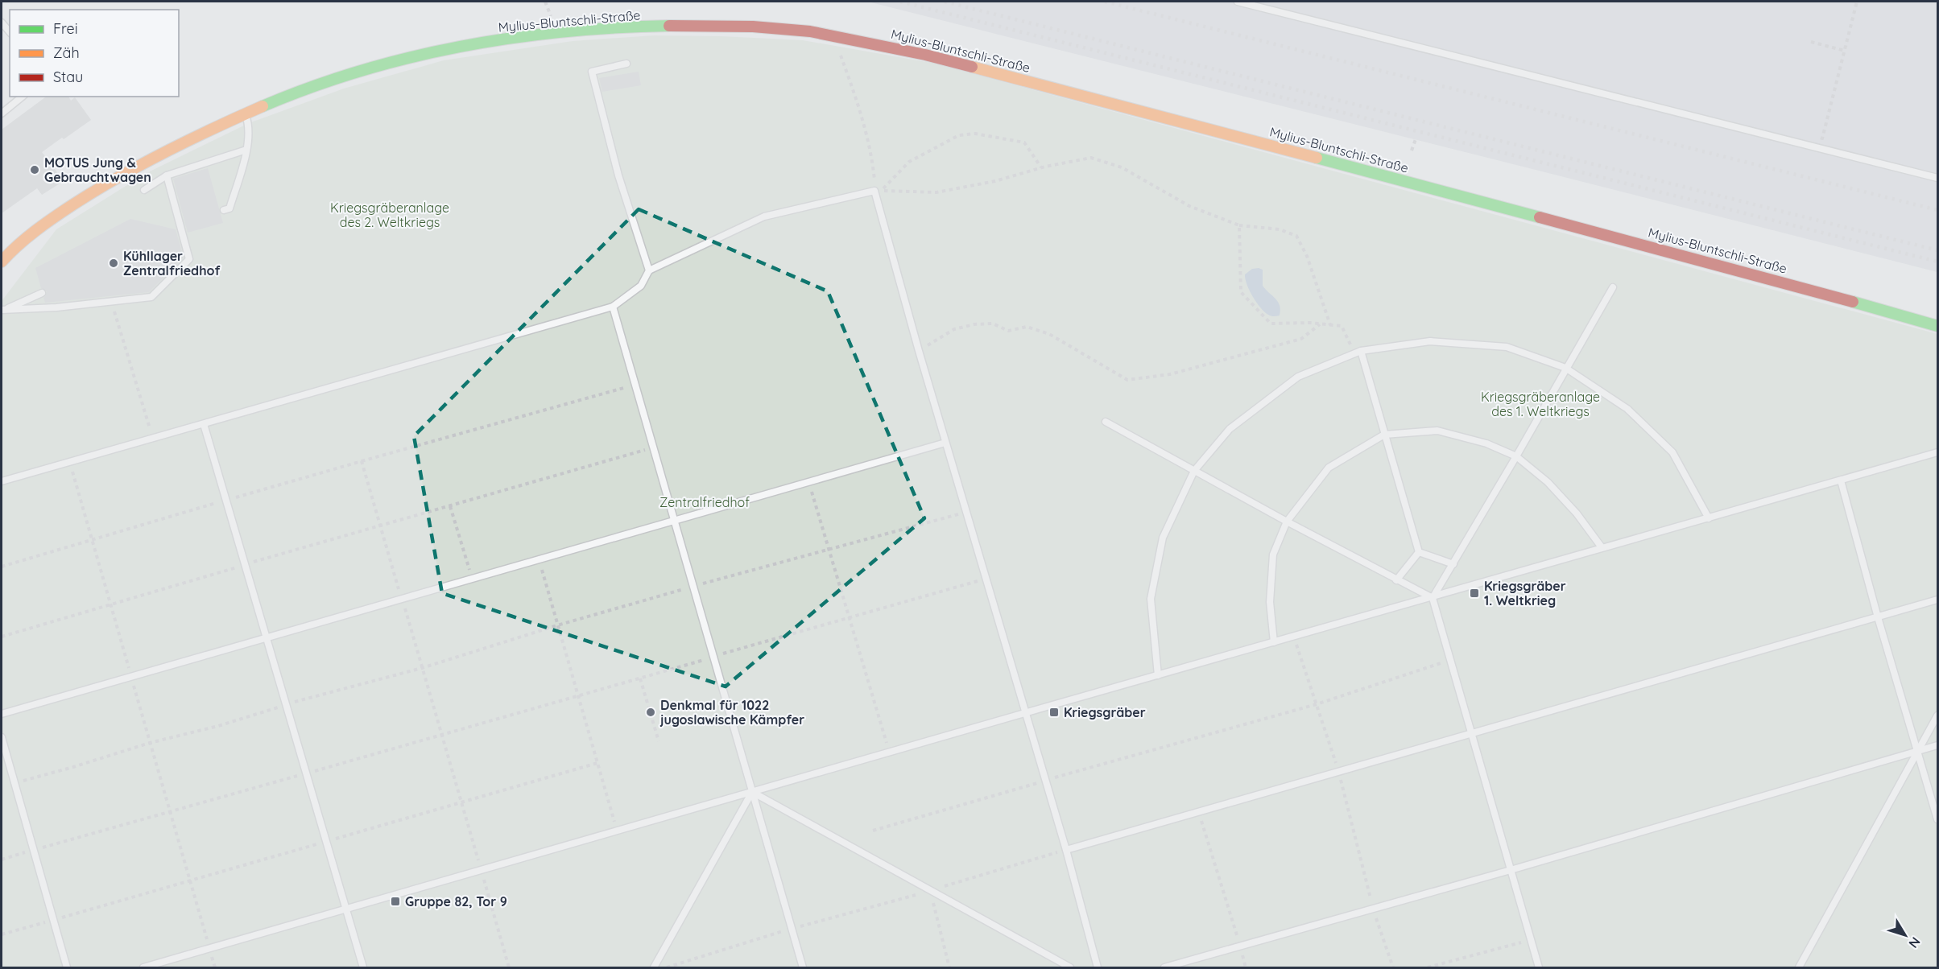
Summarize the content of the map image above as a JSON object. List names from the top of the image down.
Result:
{
  "streets": {
    "street": ["Mylius-Bluntschli-Straße"]
  },
  "parks": ["Kriegsgräberanlage des 2. Weltkriegs", "Kriegsgräberanlage des 1. Weltkriegs", "Zentralfriedhof"],
  "places": {
    "other": ["MOTUS Jung & Gebrauchtwagen", "Kühllager Zentralfriedhof", "Denkmal für 1022 jugoslawische Kämpfer"],
    "transit": ["Kriegsgräber 1. Weltkrieg", "Kriegsgräber", "Gruppe 82, Tor 9"]
  },
  "legend": ["Frei", "Zäh", "Stau"],
  "north": "bottom right"
}
